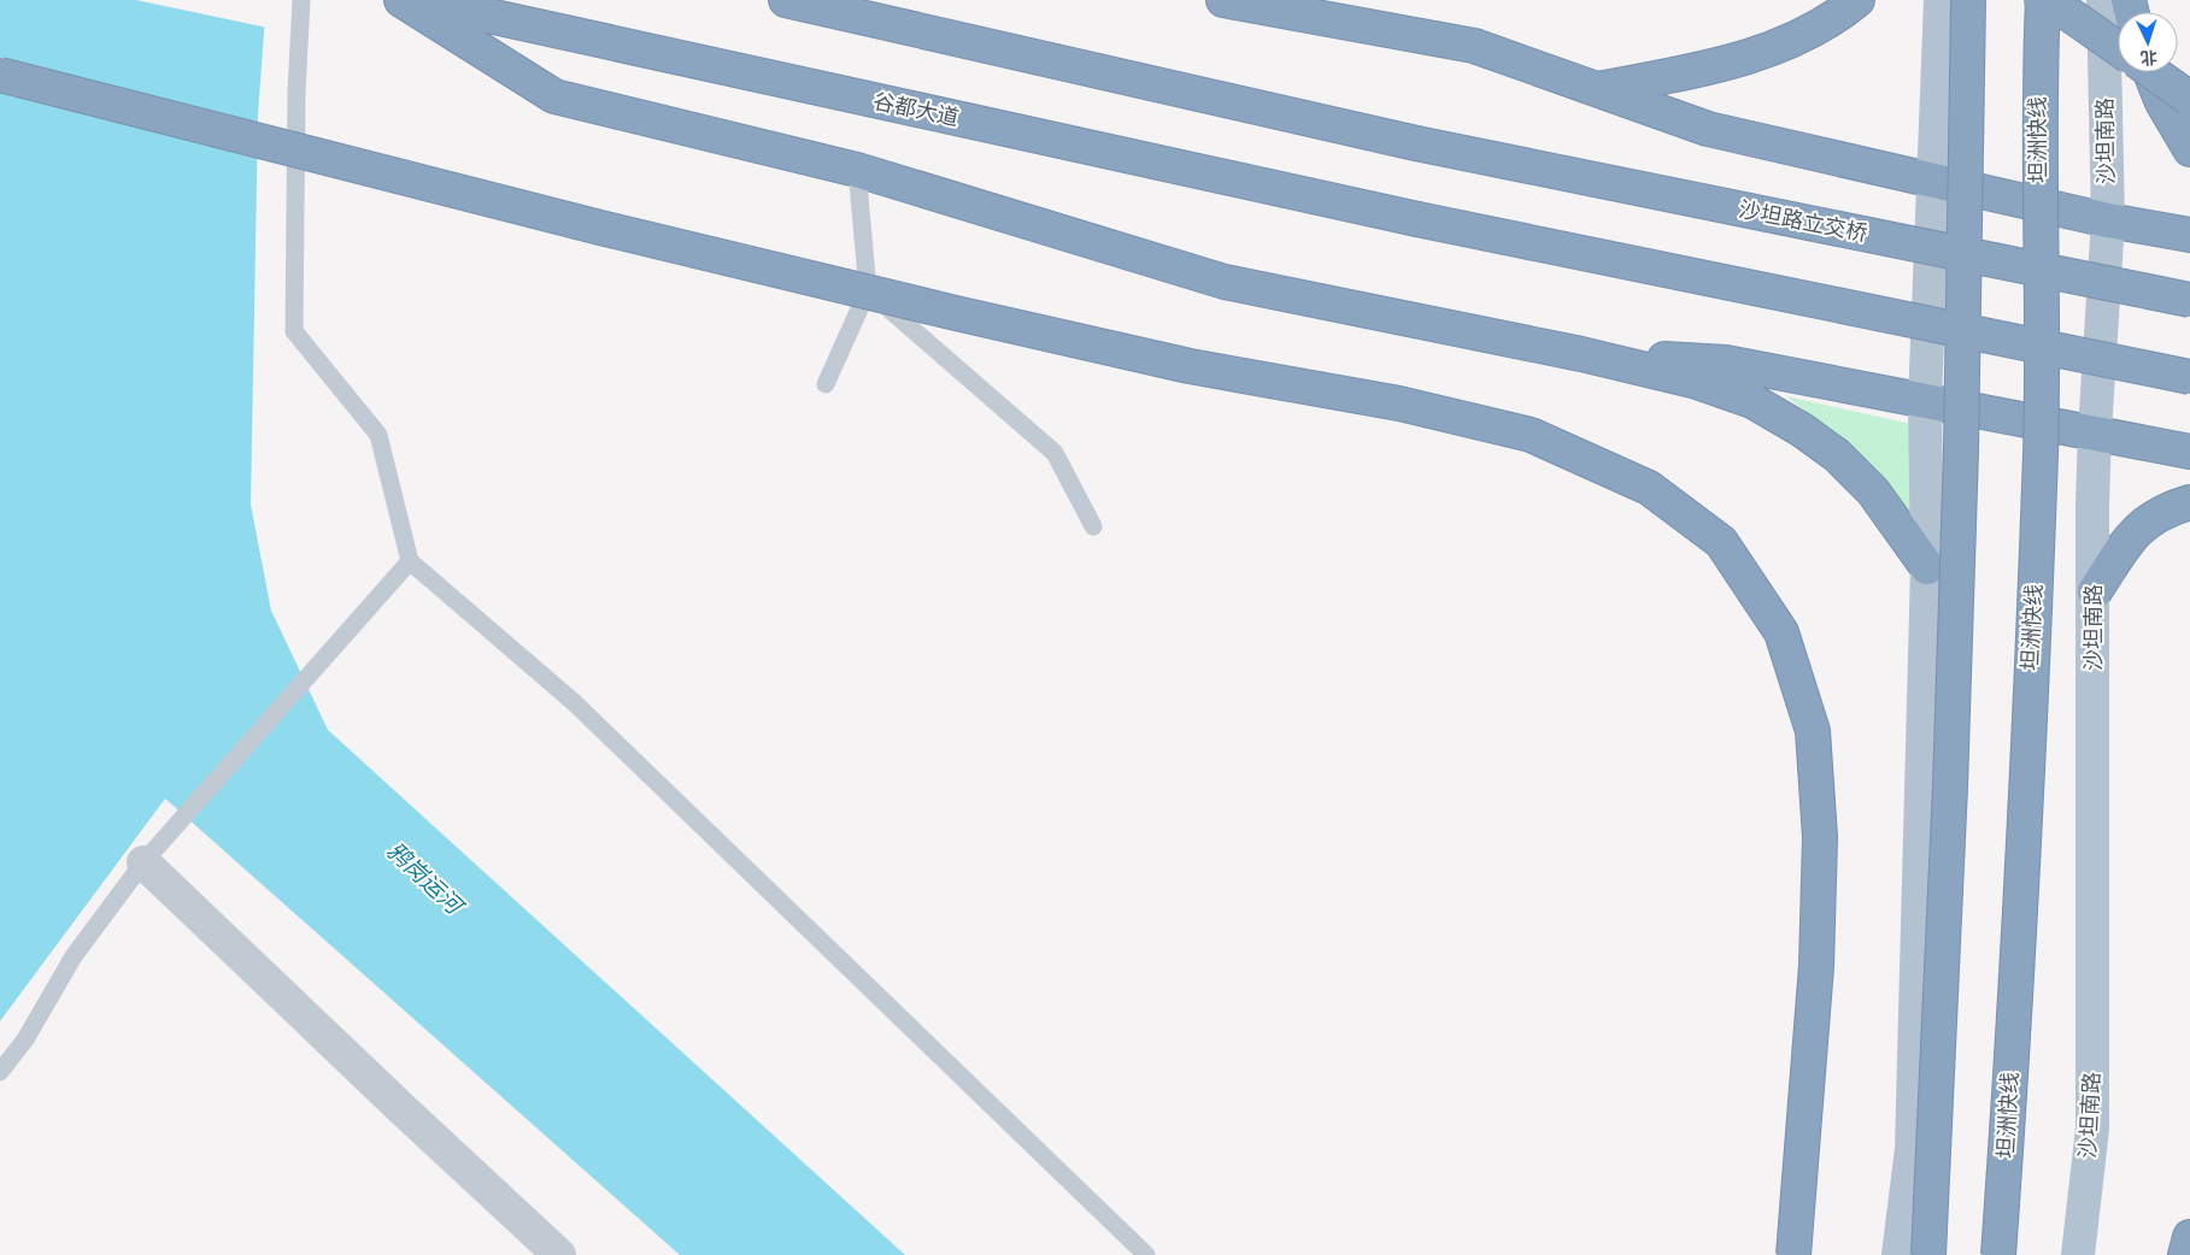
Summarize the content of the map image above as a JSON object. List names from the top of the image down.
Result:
{
  "streets": {
    "highway": ["谷都大道", "坦洲快线", "沙坦路立交桥"],
    "main road": ["沙坦南路"]
  },
  "water": ["鸦岗运河"],
  "north": "bottom"
}
